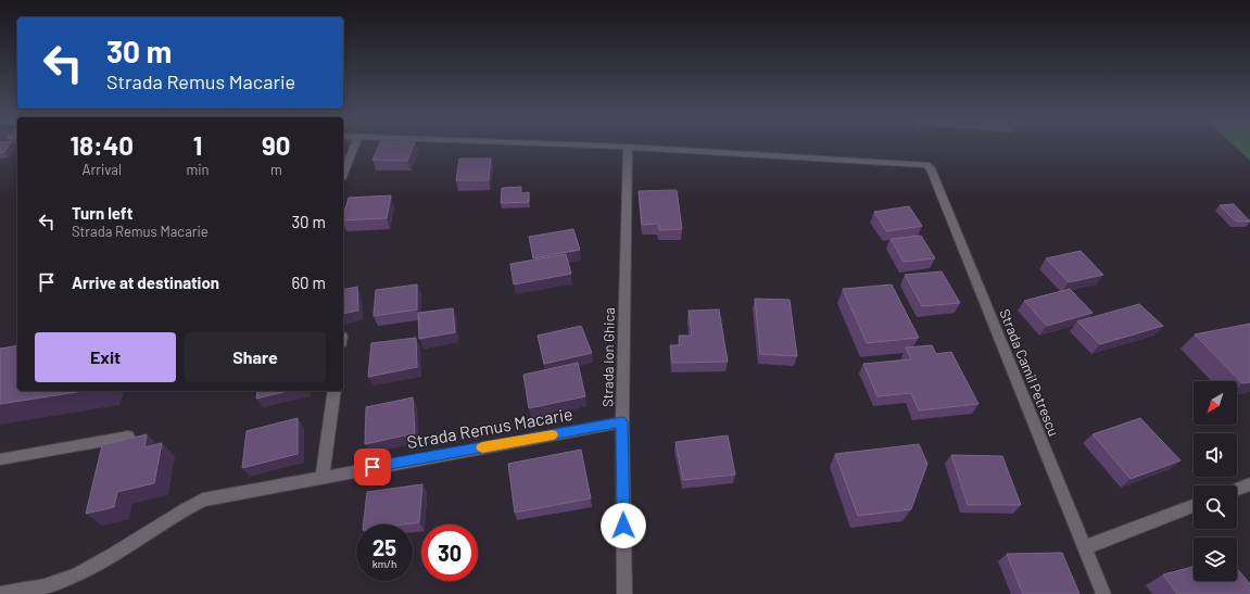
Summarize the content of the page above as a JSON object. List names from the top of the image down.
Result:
{
  "streets": {
    "street": ["Strada Ion Ghica", "Strada Camil Petrescu", "Strada Remus Macarie"]
  },
  "crossings": [
    ["Strada Ion Ghica", "Strada Camil Petrescu"],
    ["Strada Ion Ghica", "Strada Remus Macarie"]
  ],
  "north": "bottom left",
  "page": {
    "turn": ["30 m", "Strada Remus Macarie"],
    "eta": [
      "18:40",
      "Arrival",
      "1",
      "min",
      "90",
      "m"
    ],
    "list": [
      {
        "name": "Turn left",
        "note": "Strada Remus Macarie",
        "value": "30 m"
      },
      {
        "name": "Arrive at destination",
        "value": "60 m"
      }
    ],
    "buttons": ["Exit", "Share"],
    "speed": "25 km/h",
    "limit": "30"
  }
}
